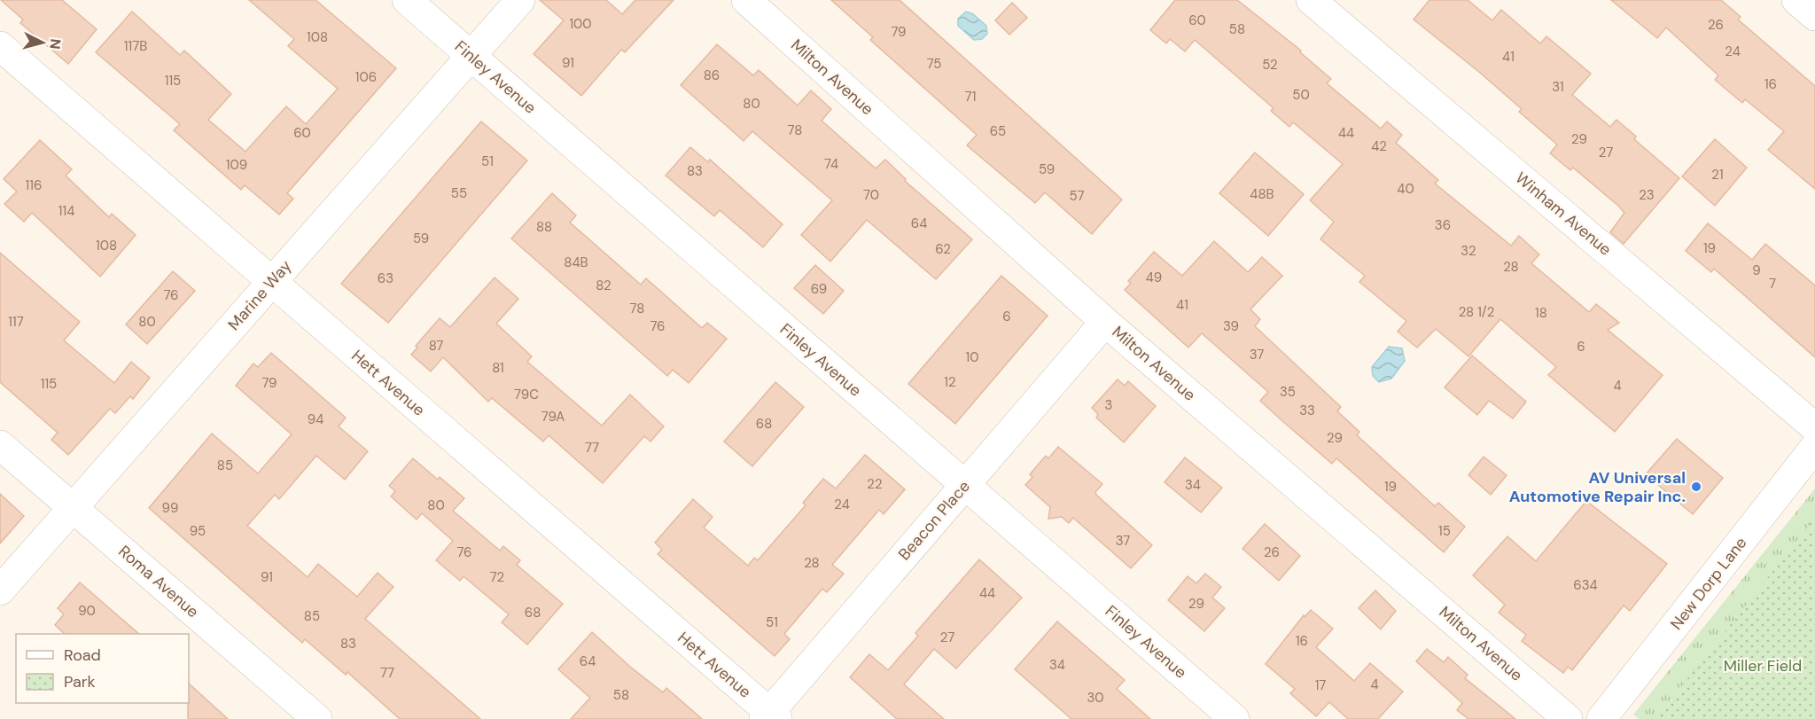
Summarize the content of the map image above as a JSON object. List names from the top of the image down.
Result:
{
  "streets": {
    "street": [
      "Finley Avenue",
      "Milton Avenue",
      "Winham Avenue",
      "Marine Way",
      "Hett Avenue",
      "Beacon Place",
      "Roma Avenue",
      "New Dorp Lane"
    ]
  },
  "crossings": [
    ["Finley Avenue", "Marine Way"],
    ["Finley Avenue", "Beacon Place"],
    ["Milton Avenue", "Beacon Place"],
    ["Marine Way", "Hett Avenue"],
    ["Marine Way", "Roma Avenue"],
    ["Hett Avenue", "Beacon Place"]
  ],
  "parks": ["Miller Field"],
  "places": ["AV Universal Automotive Repair Inc."],
  "house_numbers": [
    "60",
    "100",
    "26",
    "58",
    "79",
    "108",
    "117B",
    "24",
    "41",
    "91",
    "75",
    "52",
    "86",
    "106",
    "115",
    "16",
    "31",
    "50",
    "71",
    "80",
    "78",
    "65",
    "60",
    "44",
    "29",
    "42",
    "27",
    "51",
    "74",
    "109",
    "59",
    "83",
    "21",
    "116",
    "40",
    "55",
    "48B",
    "70",
    "23",
    "57",
    "114",
    "64",
    "36",
    "88",
    "59",
    "108",
    "19",
    "62",
    "32",
    "84B",
    "28",
    "9",
    "49",
    "63",
    "7",
    "82",
    "69",
    "76",
    "41",
    "78",
    "28 1/2",
    "18",
    "6",
    "117",
    "80",
    "76",
    "39",
    "87",
    "6",
    "37",
    "10",
    "81",
    "12",
    "79",
    "115",
    "4",
    "35",
    "79C",
    "3",
    "33",
    "79A",
    "94",
    "68",
    "29",
    "77",
    "85",
    "22",
    "34",
    "19",
    "24",
    "80",
    "99",
    "95",
    "15",
    "37",
    "76",
    "26",
    "28",
    "91",
    "72",
    "634",
    "44",
    "29",
    "90",
    "68",
    "85",
    "51",
    "27",
    "16",
    "83",
    "64",
    "34",
    "77",
    "4",
    "17",
    "58",
    "30"
  ],
  "legend": ["Road", "Park"],
  "north": "right"
}
